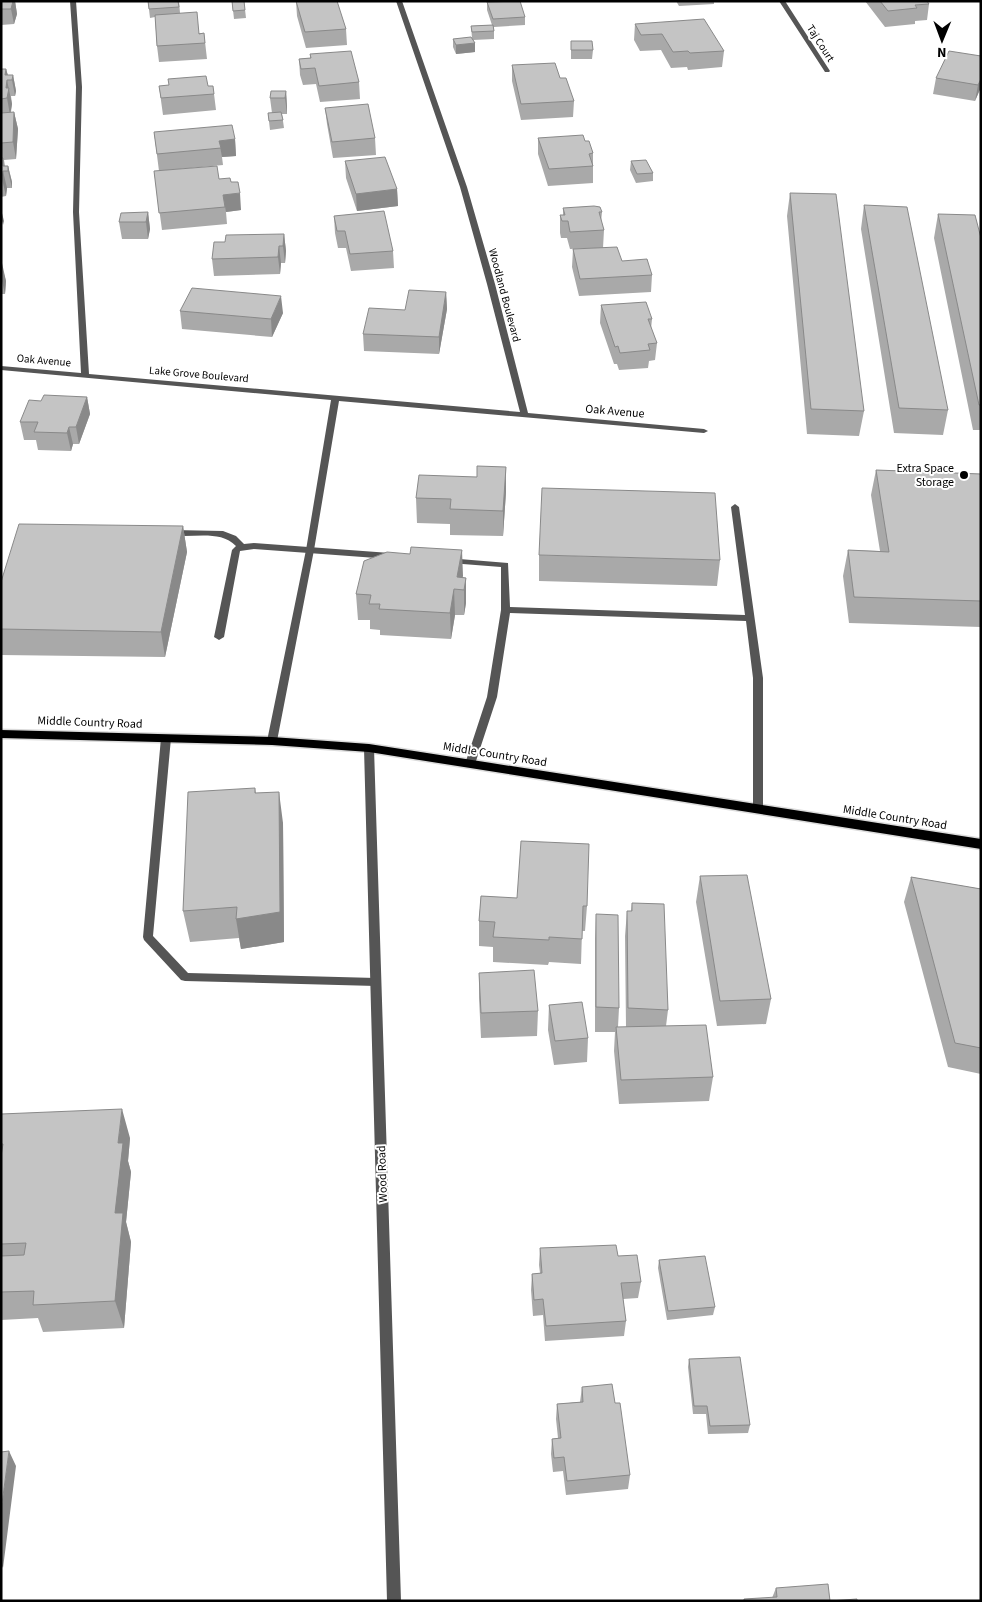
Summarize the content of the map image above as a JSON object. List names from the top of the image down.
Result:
{
  "streets": {
    "main road": ["Middle Country Road"],
    "street": [
      "Taj Court",
      "Woodland Boulevard",
      "Oak Avenue",
      "Lake Grove Boulevard",
      "Wood Road"
    ]
  },
  "crossings": [
    ["Woodland Boulevard", "Oak Avenue"],
    ["Oak Avenue", "Lake Grove Boulevard"],
    ["Middle Country Road", "Wood Road"]
  ],
  "places": ["Extra Space Storage"],
  "north": "bottom"
}
